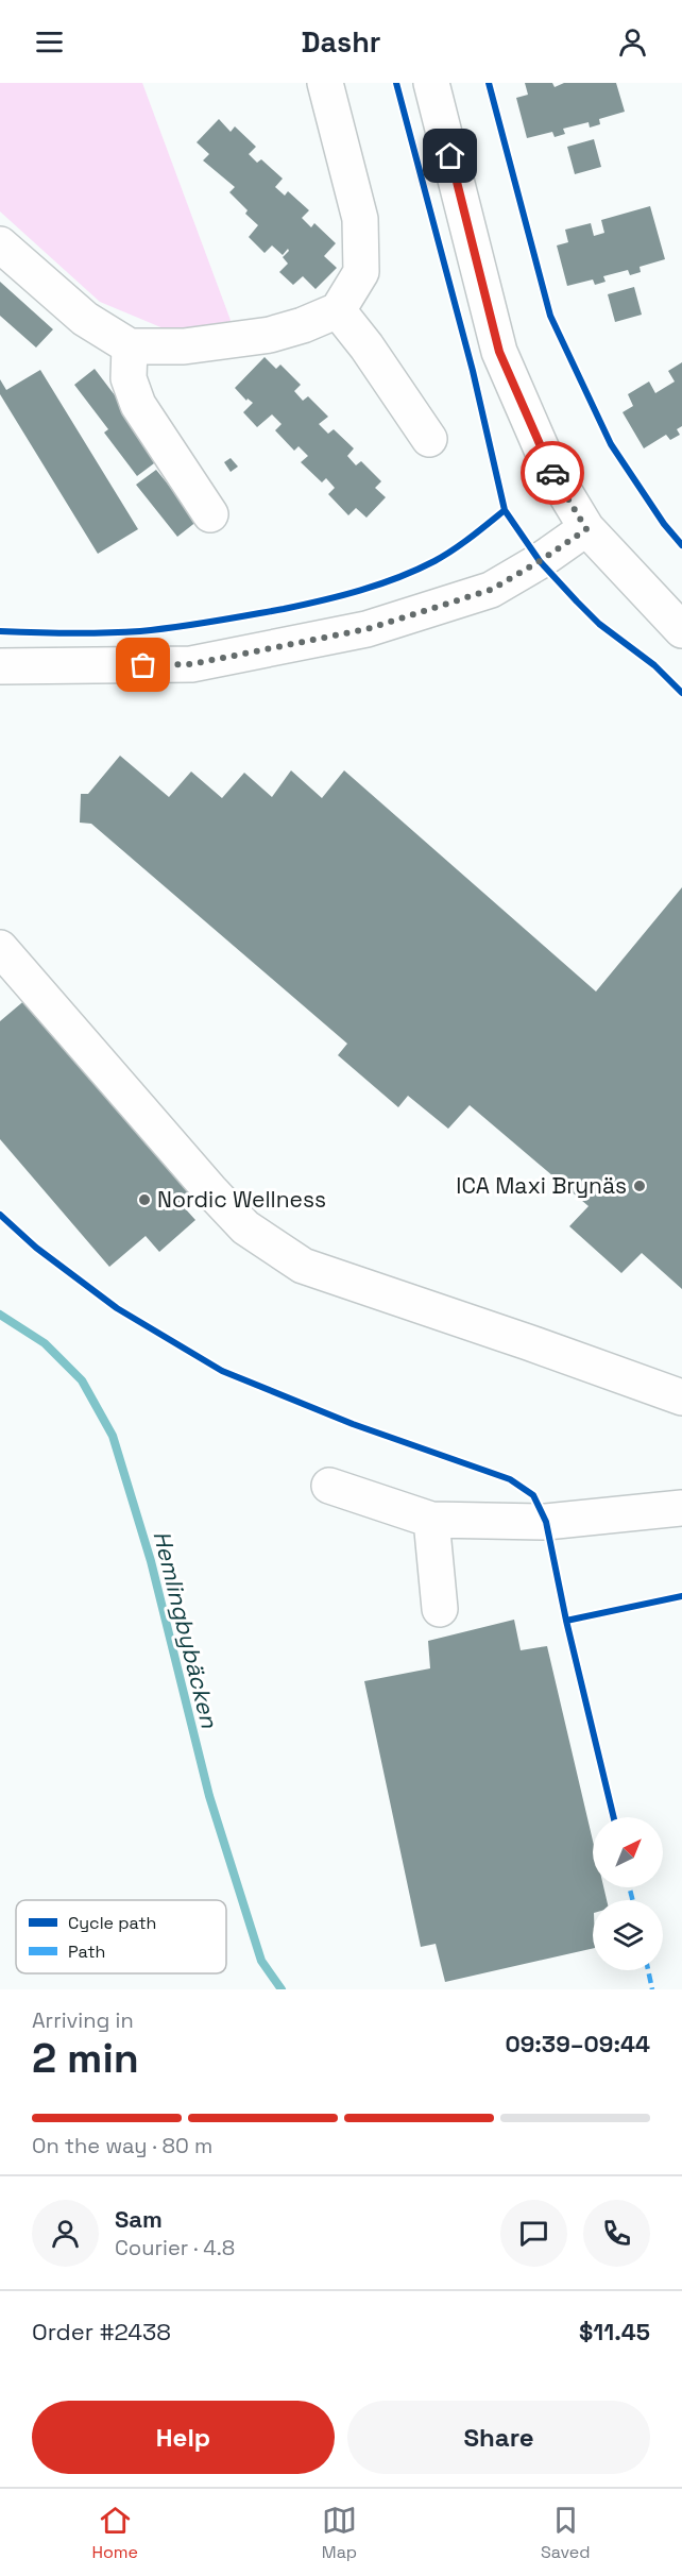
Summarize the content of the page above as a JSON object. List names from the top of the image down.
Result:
{
  "water": ["Hemlingbybäcken"],
  "places": ["ICA Maxi Brynäs", "Nordic Wellness"],
  "legend": ["Cycle path", "Path"],
  "north": "top right",
  "page": {
    "header": "Dashr",
    "heading": ["2 min", "Arriving in", "09:39–09:44"],
    "panel": [
      "Sam",
      "Courier · 4.8",
      "Order #2438",
      "$11.45"
    ],
    "bar": "On the way · 80 m",
    "buttons": ["Help", "Share"],
    "tabs": ["Home", "Map", "Saved"]
  }
}
